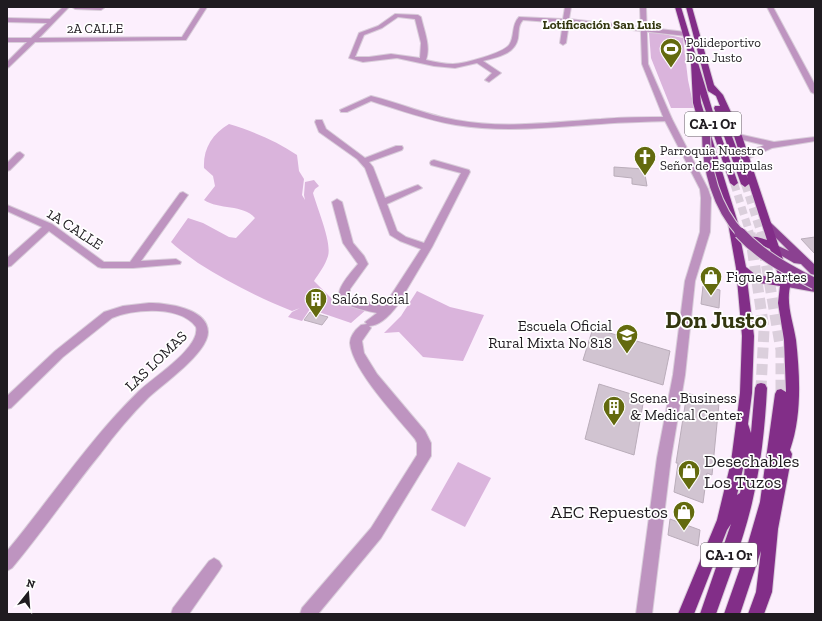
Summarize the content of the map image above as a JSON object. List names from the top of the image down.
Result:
{
  "streets": {
    "highway": ["CA-1 Or"],
    "street": ["2A CALLE", "1A CALLE", "LAS LOMAS"]
  },
  "districts": ["Lotificación San Luis", "Don Justo"],
  "places": {
    "sports": ["Polideportivo Don Justo"],
    "church": ["Parroquia Nuestro Señor de Esquipulas"],
    "shop": ["Figue Partes", "Desechables Los Tuzos", "AEC Repuestos"],
    "building": ["Salón Social", "Scena - Business & Medical Center"],
    "school or university": ["Escuela Oficial Rural Mixta No 818"]
  },
  "north": "top"
}
